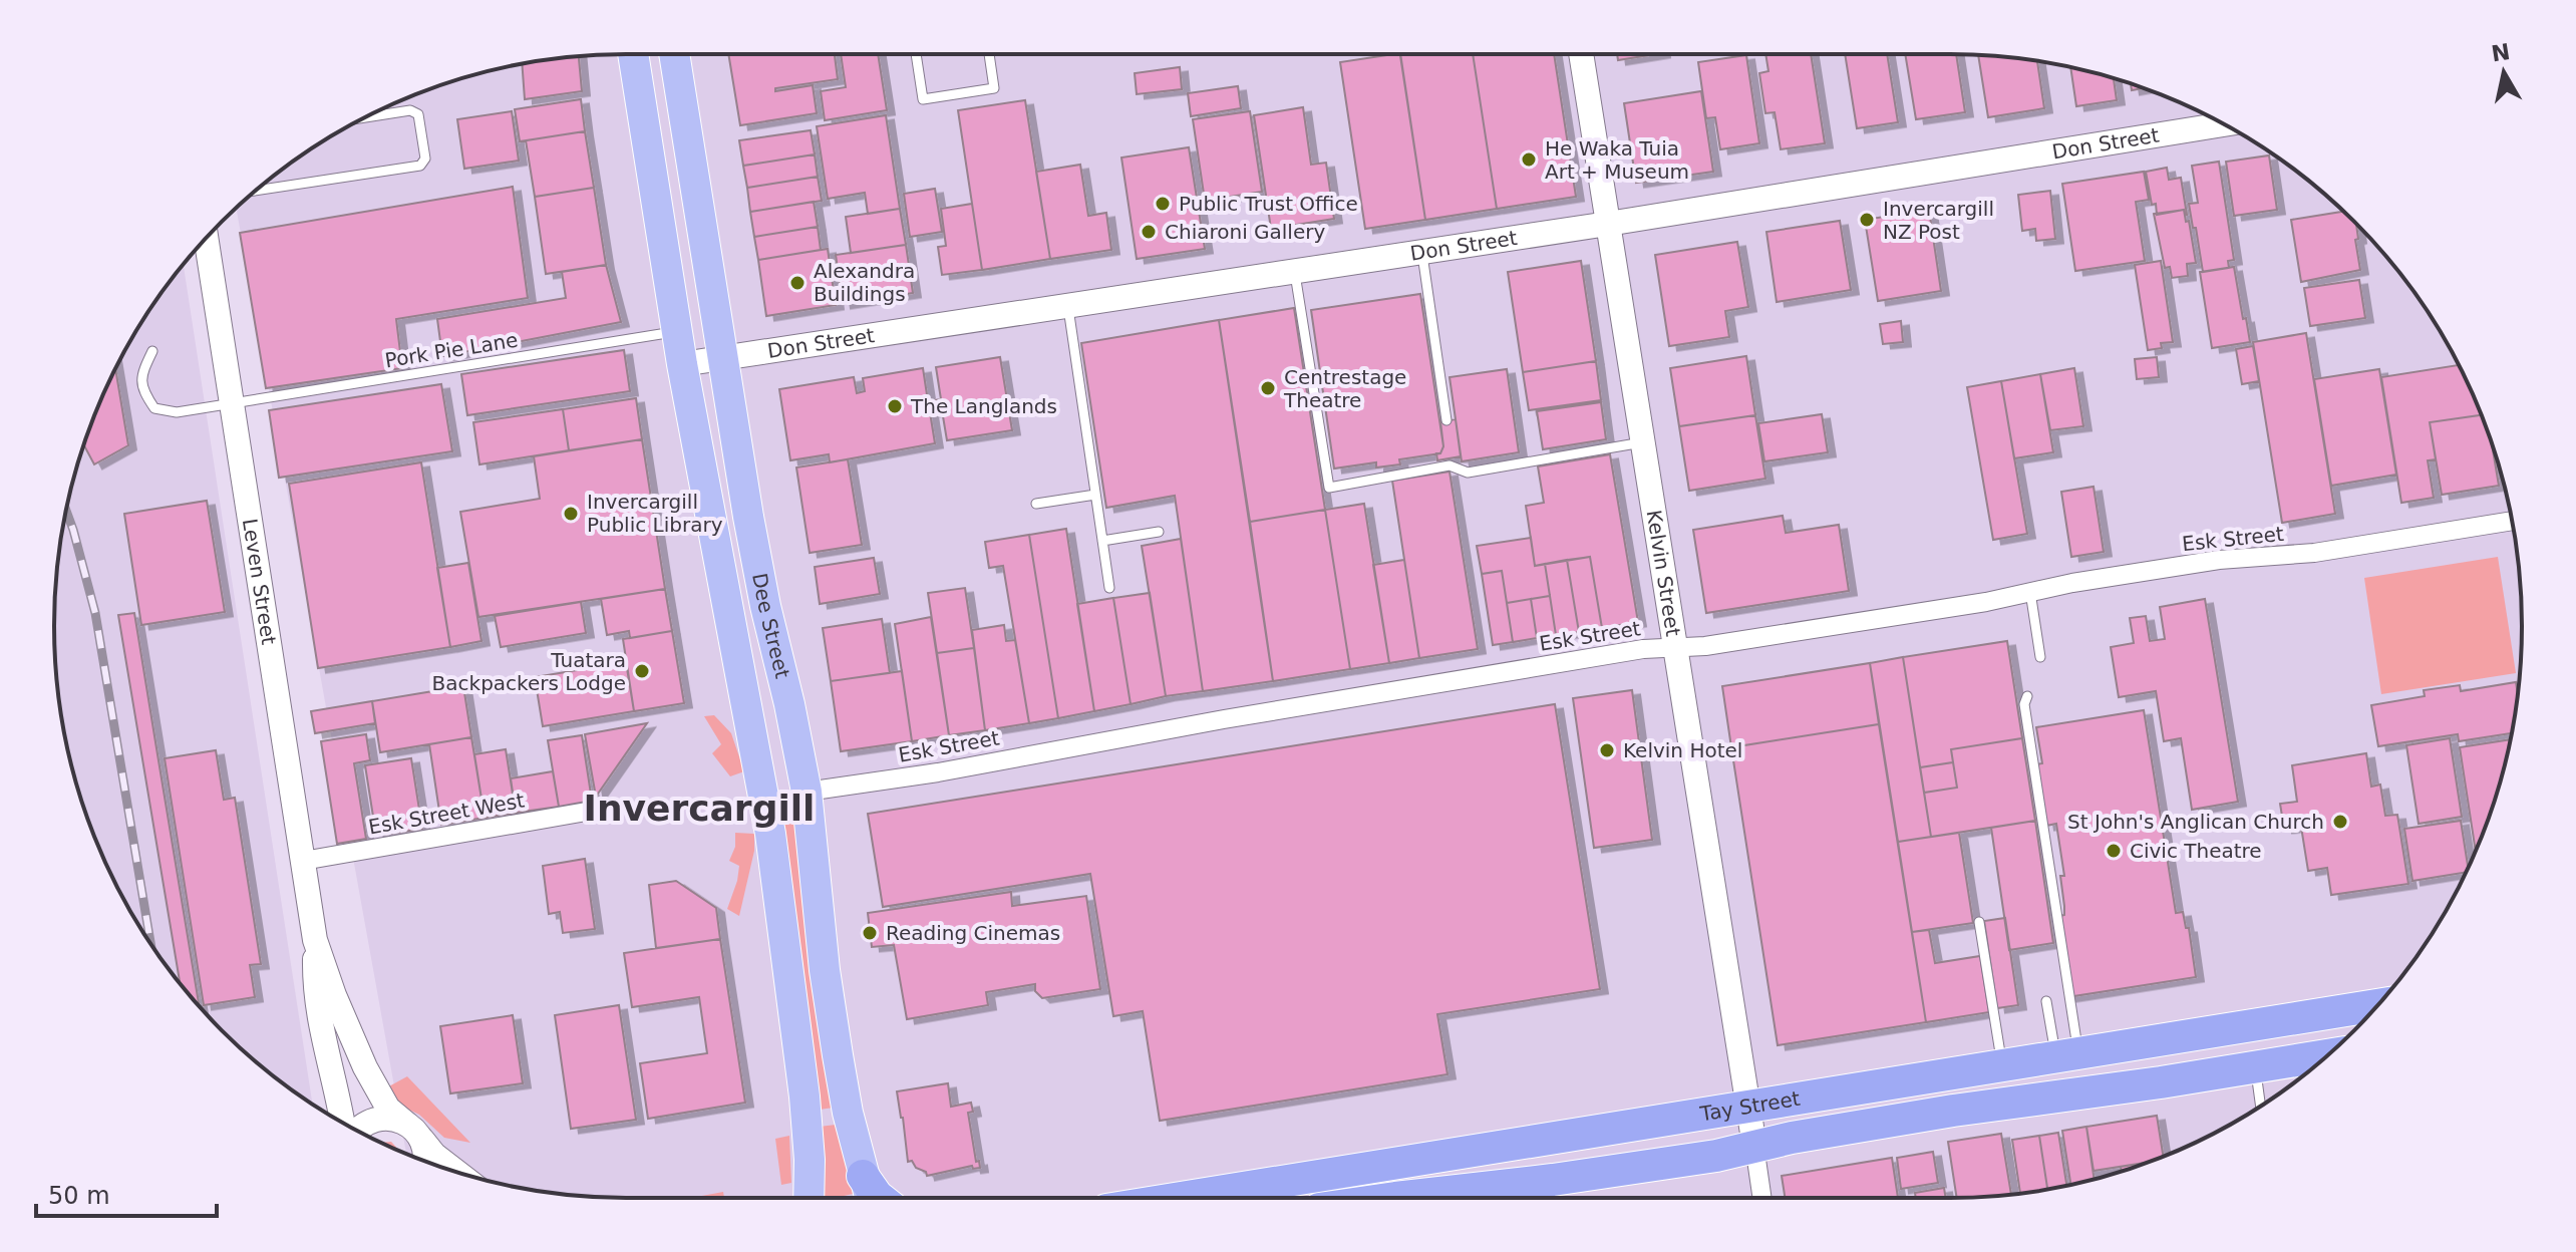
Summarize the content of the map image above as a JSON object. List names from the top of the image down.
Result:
{
  "streets": {
    "highway": ["Tay Street"],
    "main road": ["Dee Street"],
    "street": [
      "Don Street",
      "Esk Street",
      "Kelvin Street",
      "Leven Street",
      "Esk Street West"
    ],
    "lane": ["Pork Pie Lane"]
  },
  "crossings": [
    ["Don Street", "Kelvin Street"],
    ["Don Street", "Dee Street"],
    ["Pork Pie Lane", "Leven Street"],
    ["Pork Pie Lane", "Dee Street"],
    ["Esk Street", "Kelvin Street"],
    ["Esk Street", "Dee Street"],
    ["Kelvin Street", "Tay Street"],
    ["Leven Street", "Esk Street West"]
  ],
  "districts": ["Invercargill"],
  "places": [
    "He Waka Tuia Art + Museum",
    "Public Trust Office",
    "Invercargill NZ Post",
    "Chiaroni Gallery",
    "Alexandra Buildings",
    "Centrestage Theatre",
    "The Langlands",
    "Invercargill Public Library",
    "Tuatara Backpackers Lodge",
    "Kelvin Hotel",
    "St John's Anglican Church",
    "Civic Theatre",
    "Reading Cinemas"
  ],
  "scale_bar": "50 m",
  "north": "top"
}
